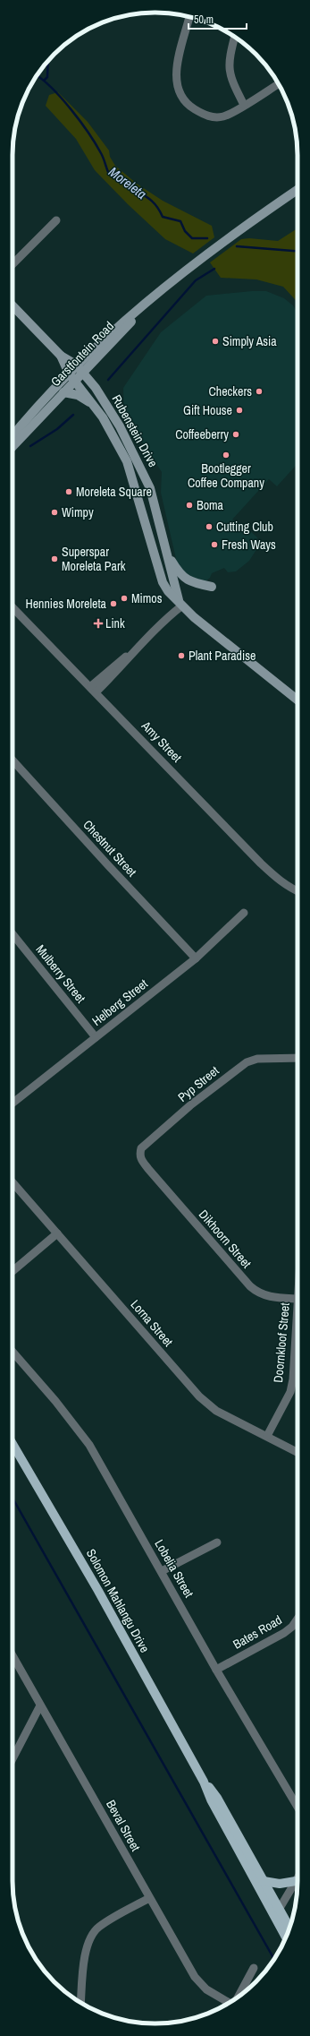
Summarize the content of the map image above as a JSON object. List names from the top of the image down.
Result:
{
  "streets": {
    "main road": ["Solomon Mahlangu Drive"],
    "street": [
      "Garstfontein Road",
      "Rubenstein Drive",
      "Amy Street",
      "Chestnut Street",
      "Mulberry Street",
      "Helberg Street",
      "Pyp Street",
      "Dikhoorn Street",
      "Lorna Street",
      "Doornkloof Street",
      "Lobelia Street",
      "Bates Road",
      "Beval Street"
    ]
  },
  "crossings": [
    ["Garstfontein Road", "Rubenstein Drive"],
    ["Chestnut Street", "Helberg Street"],
    ["Mulberry Street", "Helberg Street"],
    ["Pyp Street", "Dikhoorn Street"],
    ["Lorna Street", "Doornkloof Street"],
    ["Lobelia Street", "Bates Road"]
  ],
  "water": ["Moreleta"],
  "places": {
    "other": [
      "Simply Asia",
      "Checkers",
      "Gift House",
      "Coffeeberry",
      "Bootlegger Coffee Company",
      "Moreleta Square",
      "Boma",
      "Wimpy",
      "Cutting Club",
      "Fresh Ways",
      "Superspar Moreleta Park",
      "Mimos",
      "Hennies Moreleta",
      "Plant Paradise"
    ],
    "health": ["Link"]
  },
  "scale_bar": "50 m"
}
